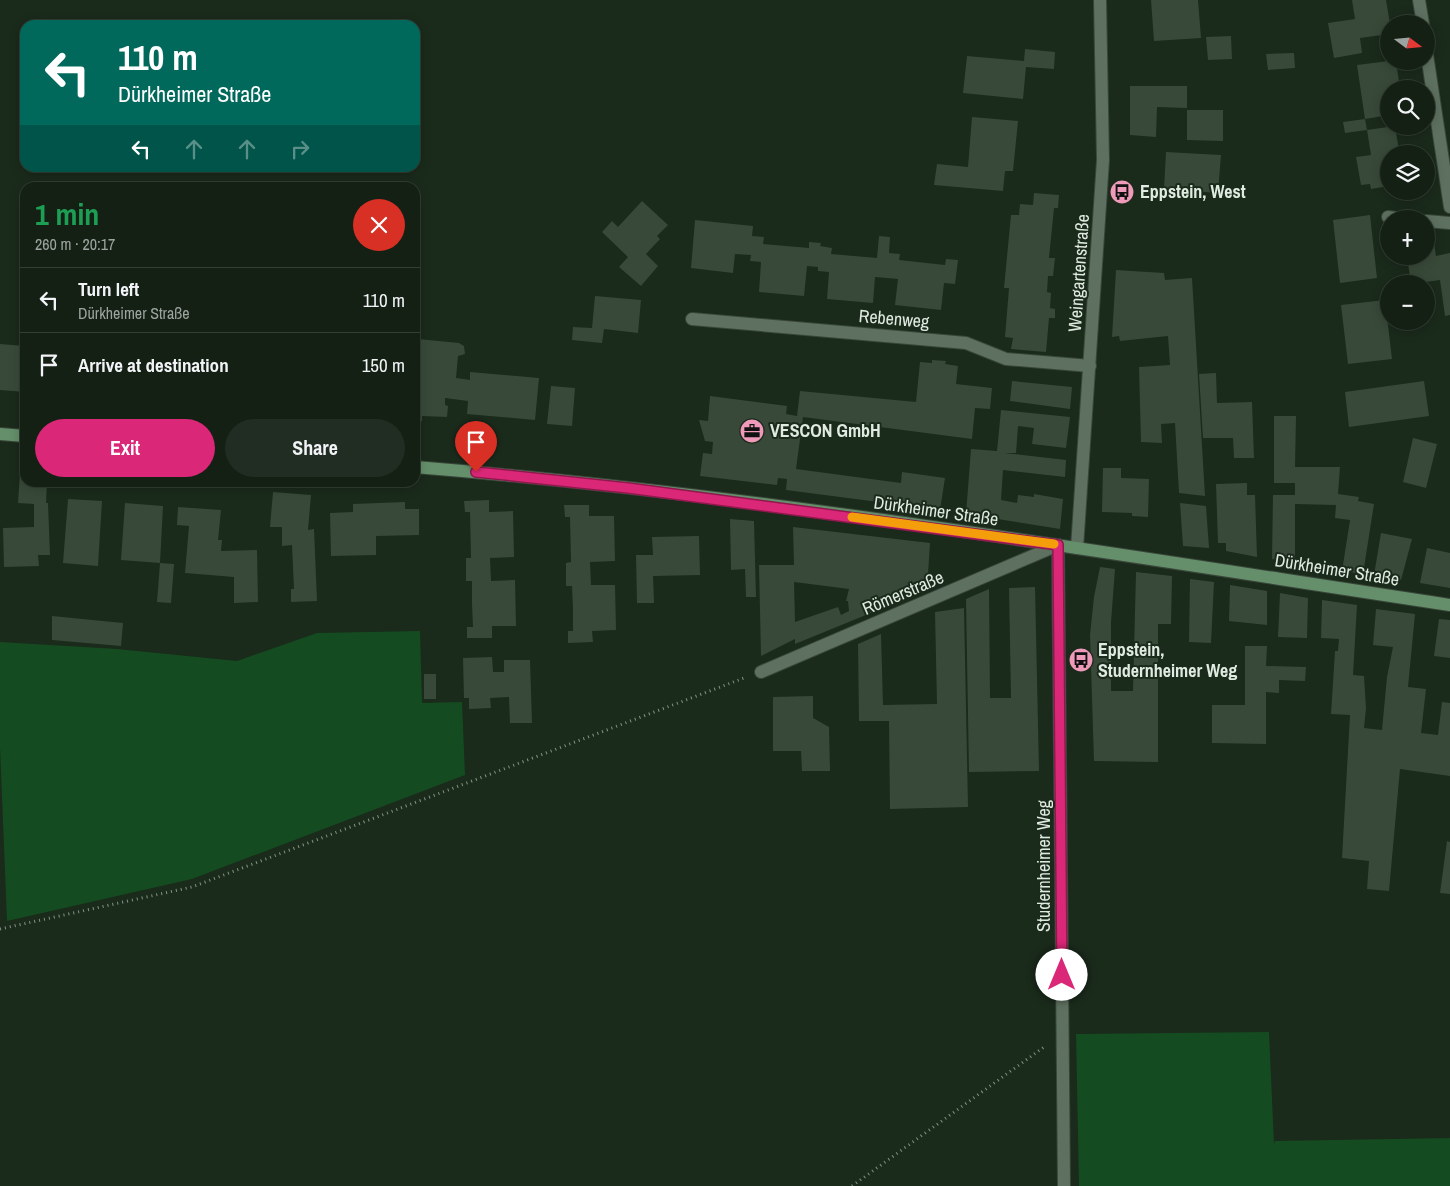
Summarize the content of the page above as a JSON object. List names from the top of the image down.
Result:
{
  "streets": {
    "main road": ["Dürkheimer Straße"],
    "street": [
      "Weingartenstraße",
      "Rebenweg",
      "Römerstraße",
      "Studernheimer Weg"
    ]
  },
  "crossings": [
    ["Weingartenstraße", "Rebenweg"],
    ["Weingartenstraße", "Dürkheimer Straße"],
    ["Dürkheimer Straße", "Römerstraße"],
    ["Dürkheimer Straße", "Studernheimer Weg"],
    ["Römerstraße", "Studernheimer Weg"]
  ],
  "places": {
    "bus stop": ["Eppstein, West", "Eppstein, Studernheimer Weg"],
    "office": ["VESCON GmbH"]
  },
  "north": "right",
  "page": {
    "map_buttons": ["+", "−"],
    "turn": ["110 m", "Dürkheimer Straße"],
    "heading": ["1 min", "260 m · 20:17"],
    "list": [
      {
        "name": "Turn left",
        "note": "Dürkheimer Straße",
        "value": "110 m"
      },
      {
        "name": "Arrive at destination",
        "value": "150 m"
      }
    ],
    "buttons": ["Exit", "Share"]
  }
}
